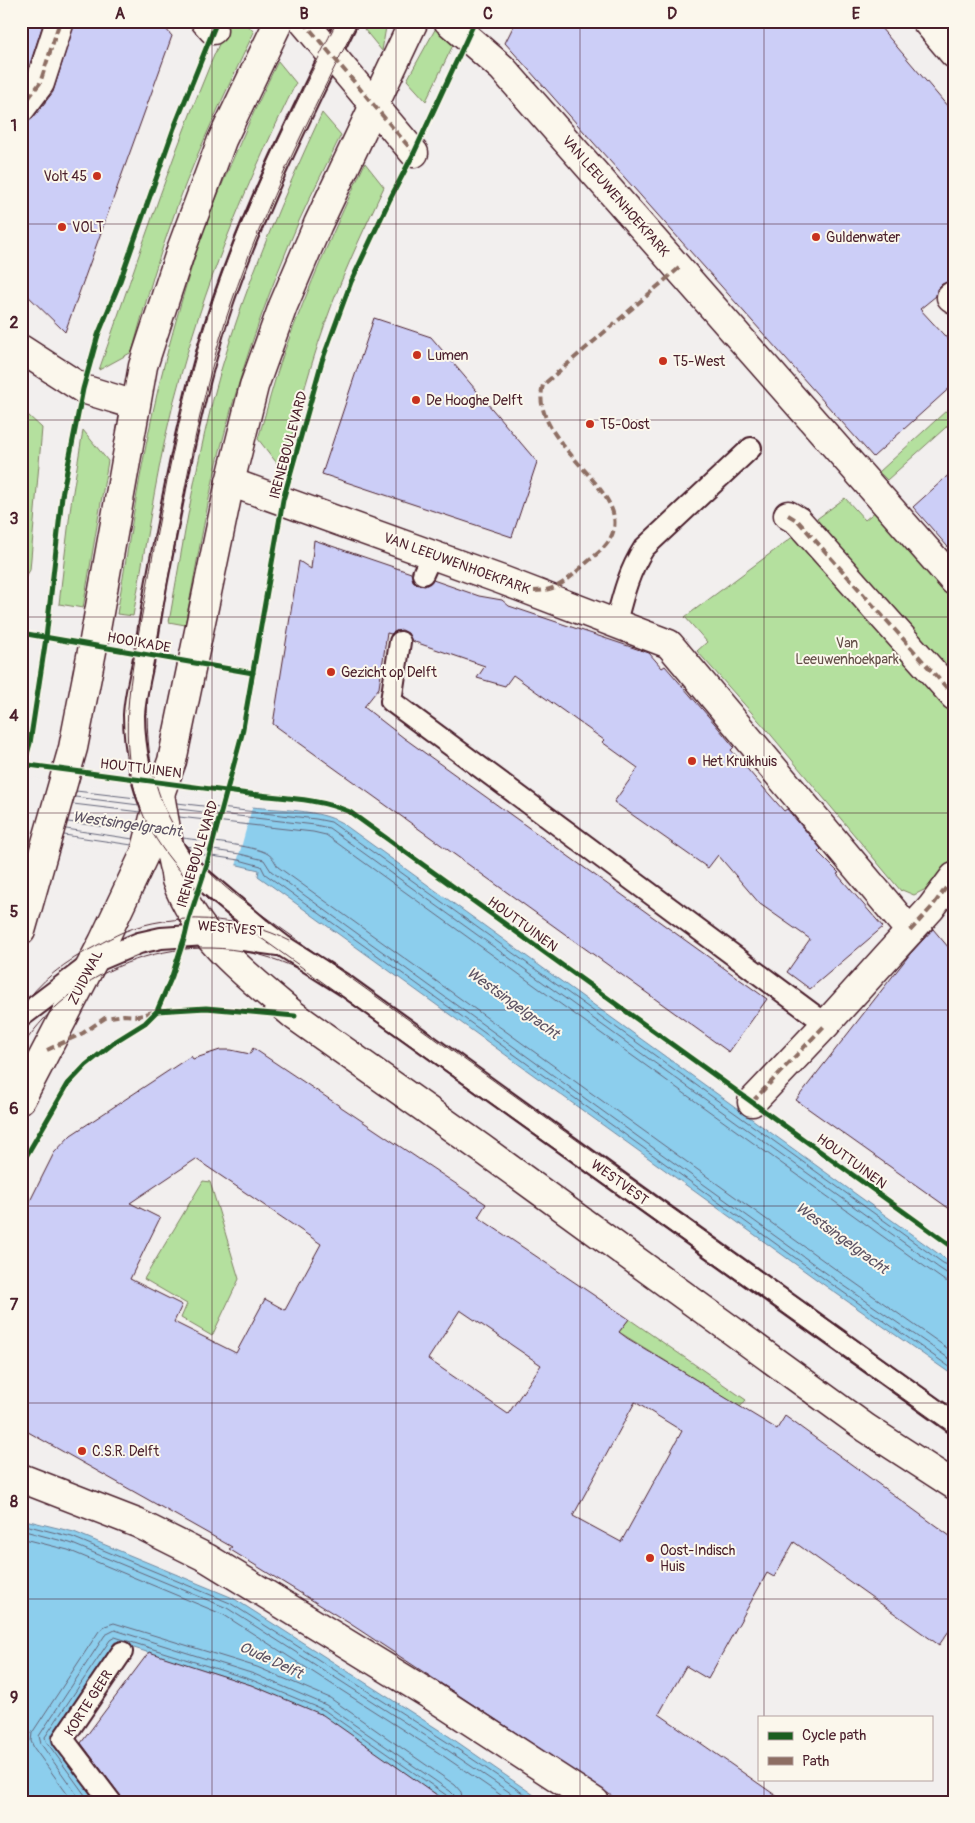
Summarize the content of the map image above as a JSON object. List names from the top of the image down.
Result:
{
  "streets": {
    "street": ["VAN LEEUWENHOEKPARK", "WESTVEST", "ZUIDWAL"],
    "lane": ["KORTE GEER"],
    "cycle path": ["IRENEBOULEVARD", "HOOIKADE", "HOUTTUINEN"]
  },
  "crossings": [
    ["WESTVEST", "ZUIDWAL"]
  ],
  "water": ["Westsingelgracht", "Oude Delft"],
  "parks": ["Van Leeuwenhoekpark"],
  "places": [
    "Volt 45",
    "VOLT",
    "Guldenwater",
    "Lumen",
    "T5-West",
    "De Hooghe Delft",
    "T5-Oost",
    "Gezicht op Delft",
    "Het Kruikhuis",
    "C.S.R. Delft",
    "Oost-Indisch Huis"
  ],
  "legend": ["Cycle path", "Path"],
  "grid": {
    "columns": [
      "A",
      "B",
      "C",
      "D",
      "E"
    ],
    "rows": [
      "1",
      "2",
      "3",
      "4",
      "5",
      "6",
      "7",
      "8",
      "9"
    ]
  }
}
